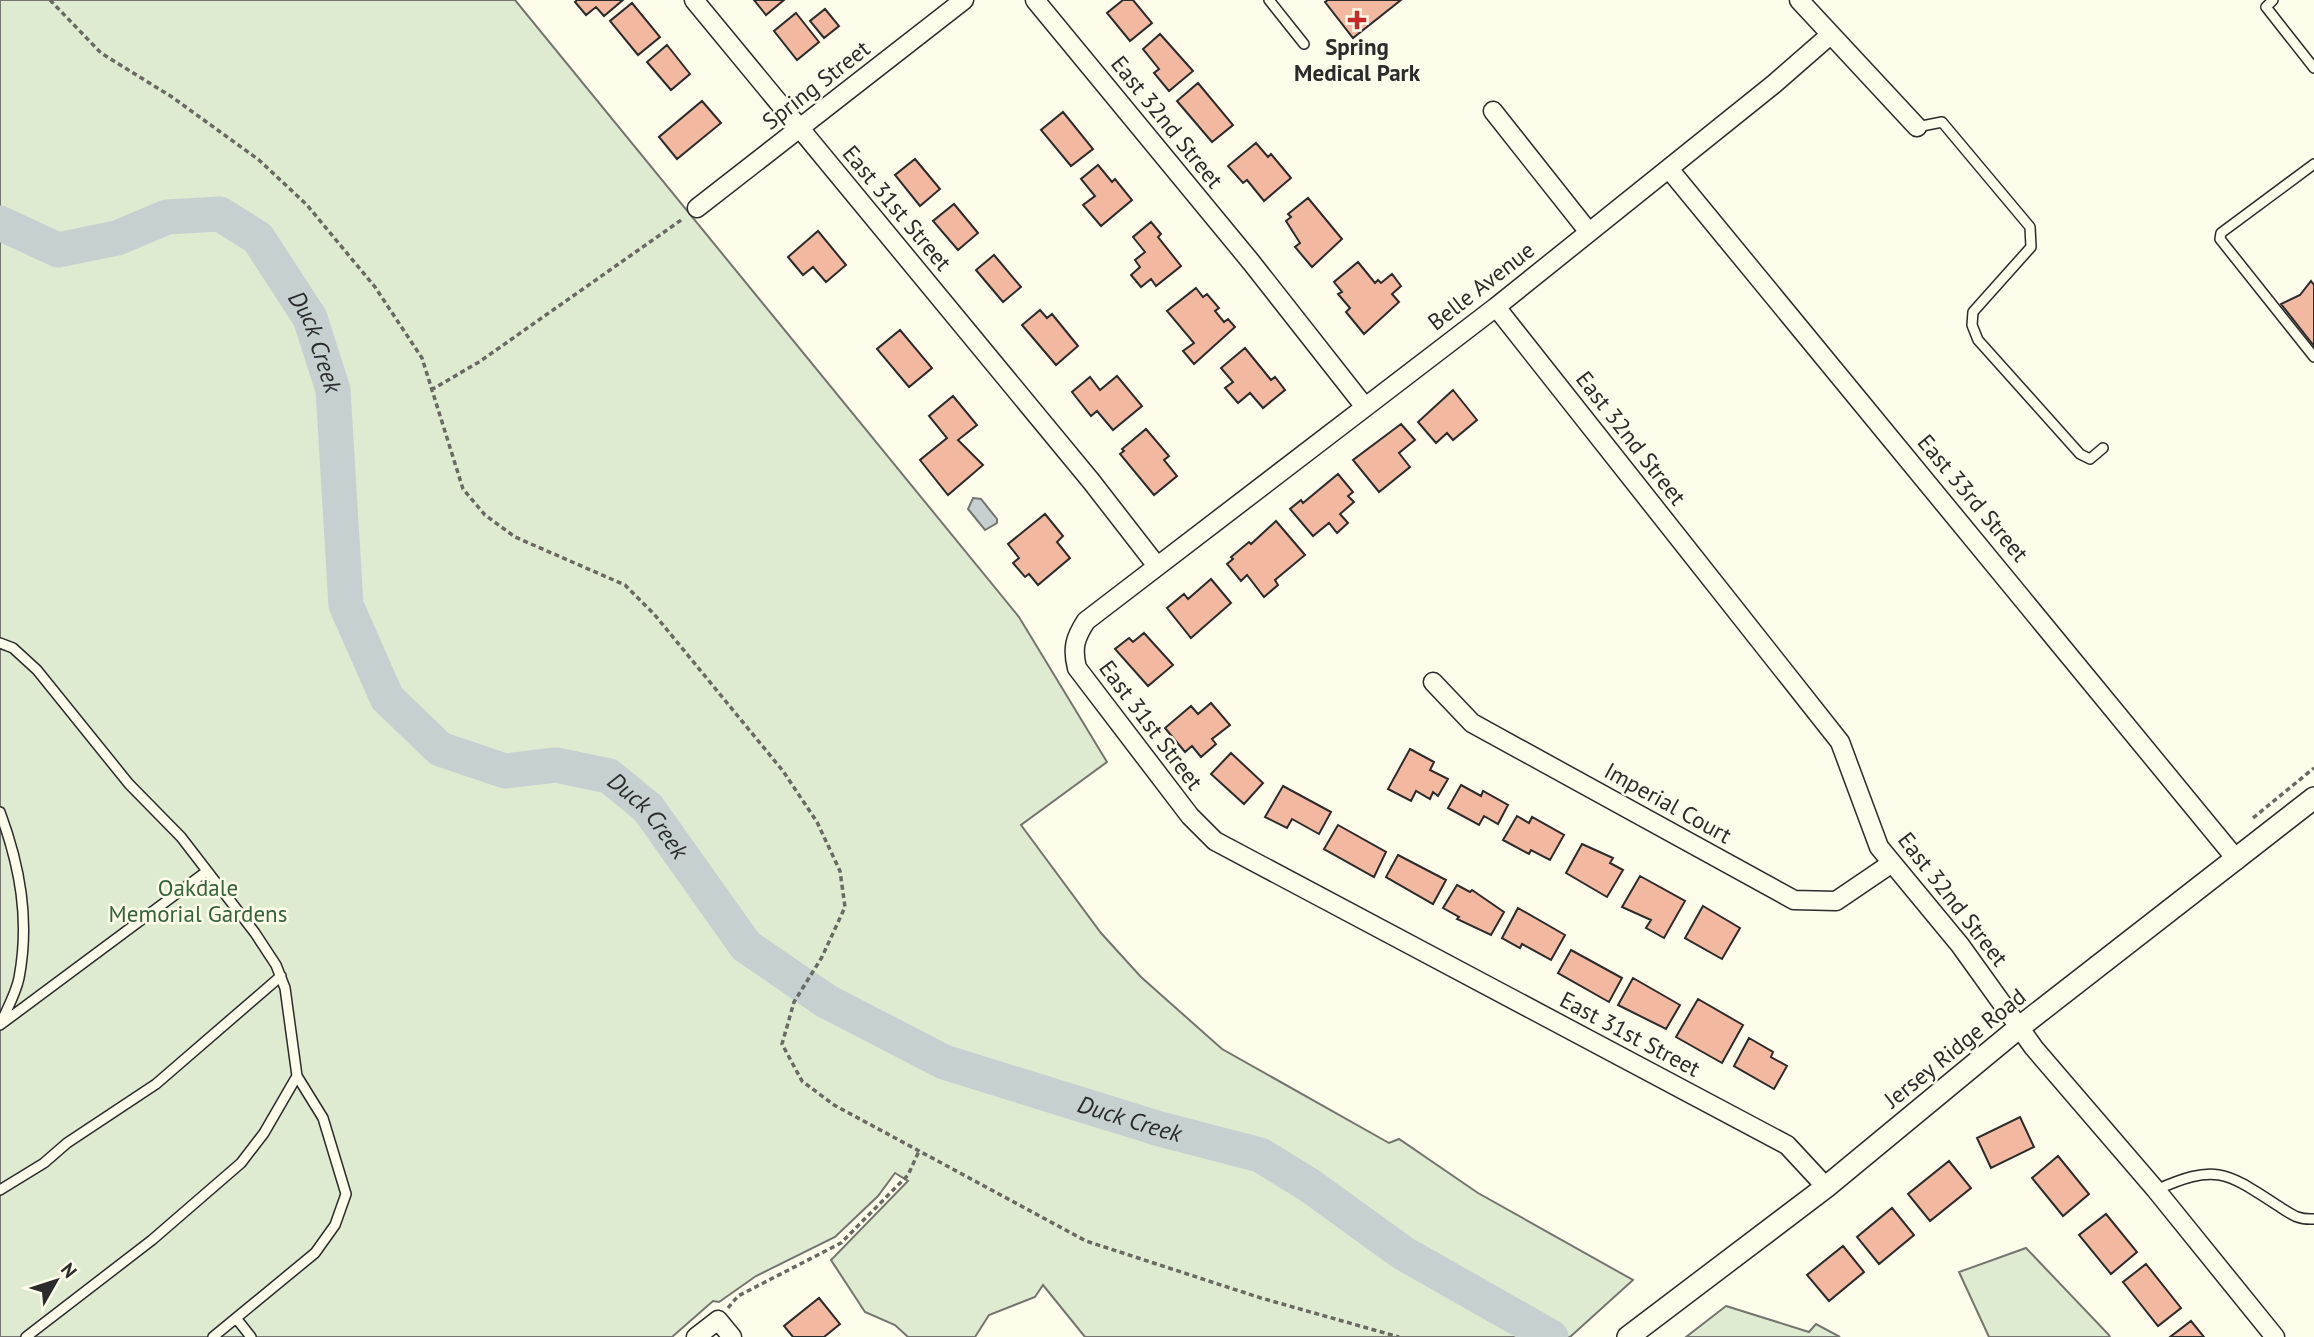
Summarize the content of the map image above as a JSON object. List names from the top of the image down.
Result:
{
  "streets": {
    "street": [
      "Spring Street",
      "East 32nd Street",
      "East 31st Street",
      "Belle Avenue",
      "East 33rd Street",
      "Imperial Court",
      "Jersey Ridge Road"
    ]
  },
  "crossings": [
    ["Spring Street", "East 31st Street"],
    ["East 32nd Street", "Belle Avenue"],
    ["East 32nd Street", "Imperial Court"],
    ["East 32nd Street", "Jersey Ridge Road"],
    ["East 31st Street", "Belle Avenue"],
    ["East 31st Street", "Jersey Ridge Road"],
    ["Belle Avenue", "East 33rd Street"],
    ["East 33rd Street", "Jersey Ridge Road"]
  ],
  "water": ["Duck Creek"],
  "parks": ["Oakdale Memorial Gardens"],
  "places": {
    "health": ["Spring Medical Park"]
  },
  "north": "top right"
}
